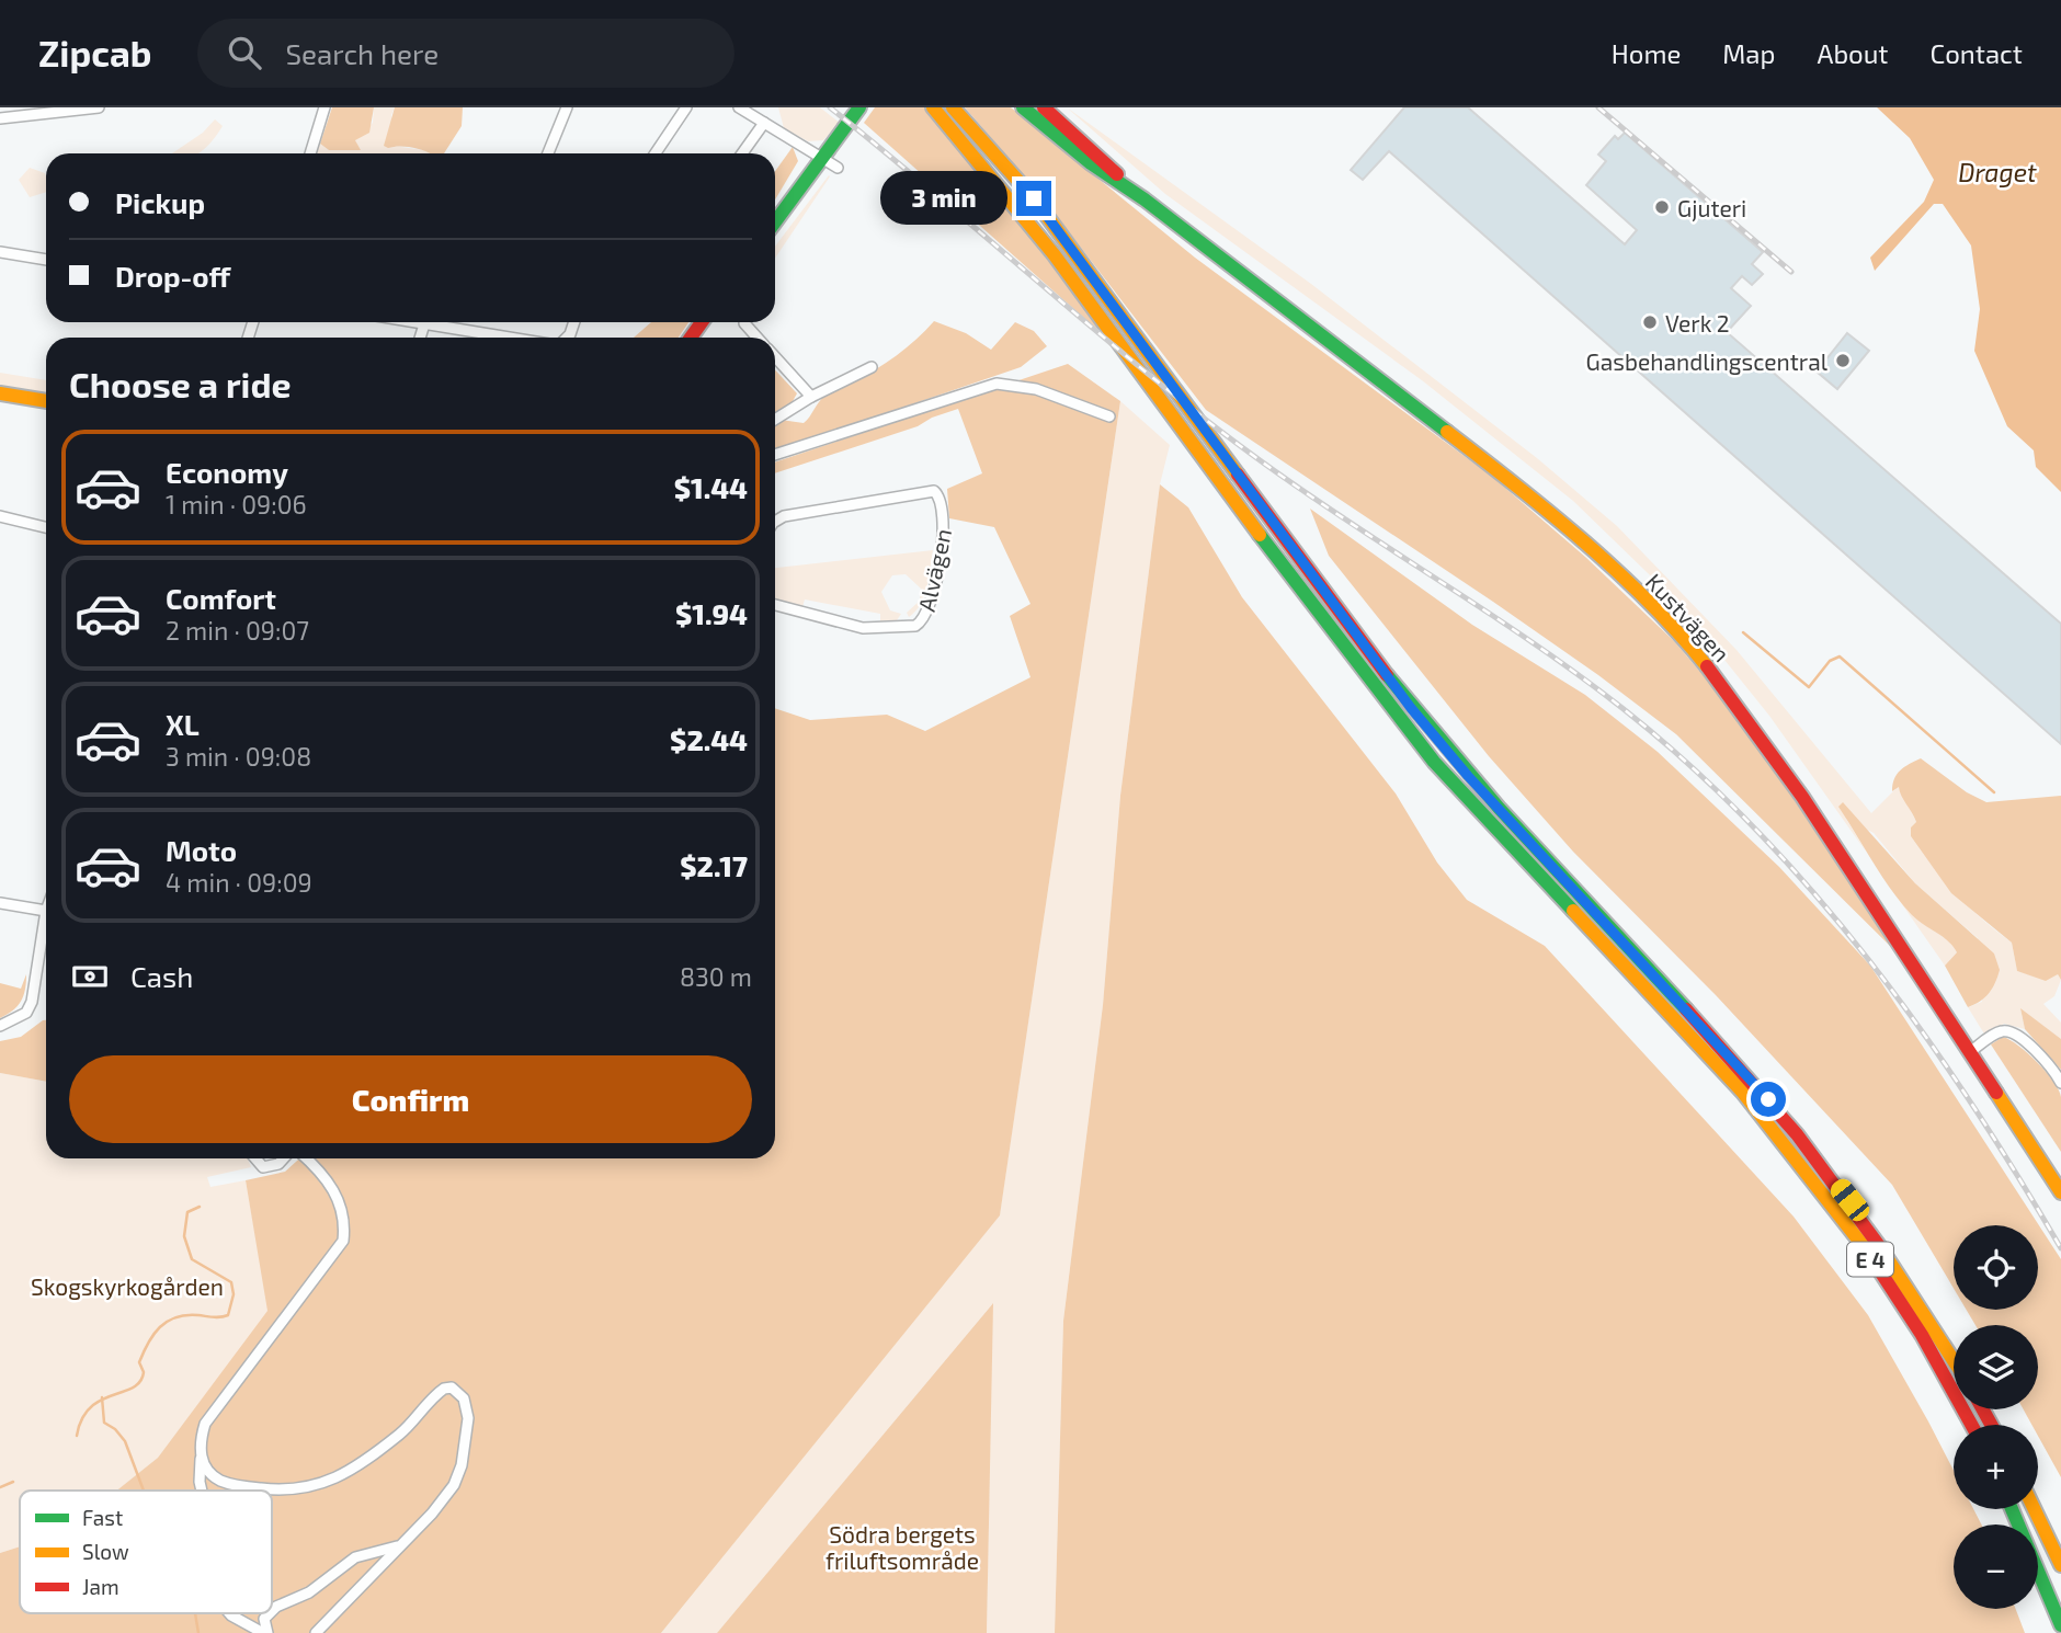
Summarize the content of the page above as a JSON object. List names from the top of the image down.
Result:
{
  "streets": {
    "main road": ["Kustvägen", "E 4"],
    "street": ["Alvägen"]
  },
  "water": ["Draget"],
  "parks": ["Skogskyrkogården", "Södra bergets friluftsområde"],
  "places": ["Gjuteri", "Verk 2", "Gasbehandlingscentral"],
  "legend": ["Fast", "Slow", "Jam"],
  "page": {
    "header": "Zipcab",
    "search": "Search here",
    "nav": [
      "Home",
      "Map",
      "About",
      "Contact"
    ],
    "banner": ["Pickup", "Drop-off"],
    "bubble": "3 min",
    "heading": "Choose a ride",
    "list": [
      {
        "name": "Economy",
        "note": "1 min · 09:06",
        "value": "$1.44"
      },
      {
        "name": "Comfort",
        "note": "2 min · 09:07",
        "value": "$1.94"
      },
      {
        "name": "XL",
        "note": "3 min · 09:08",
        "value": "$2.44"
      },
      {
        "name": "Moto",
        "note": "4 min · 09:09",
        "value": "$2.17"
      }
    ],
    "pay": ["Cash", "830 m"],
    "buttons": "Confirm",
    "map_buttons": ["+", "−"]
  }
}
